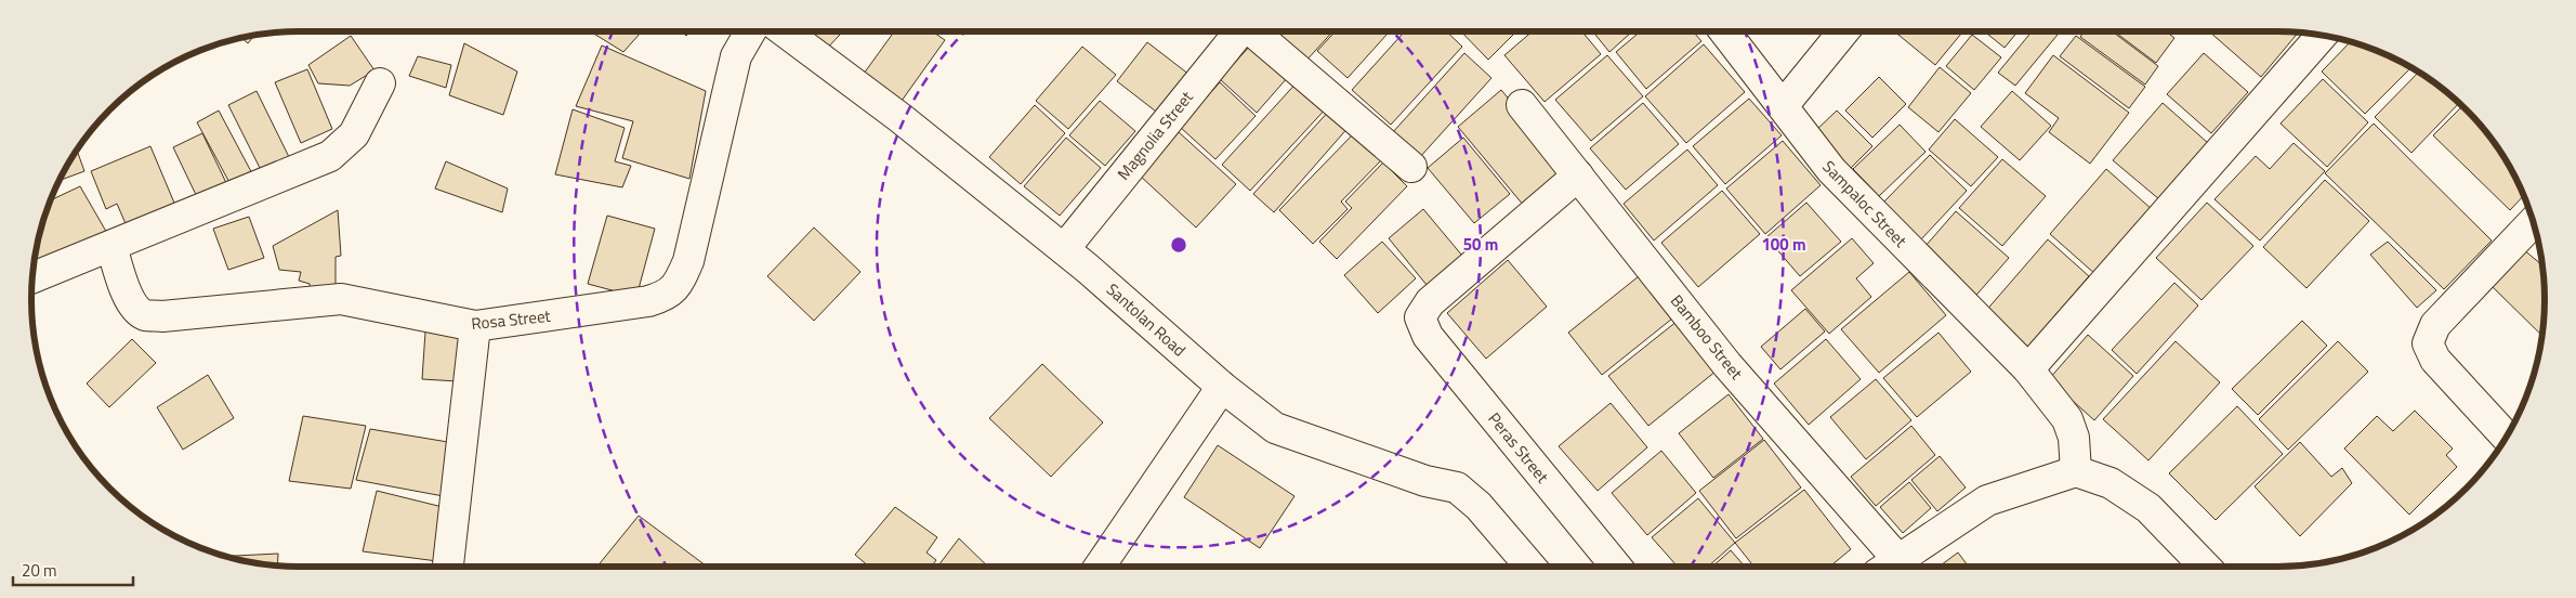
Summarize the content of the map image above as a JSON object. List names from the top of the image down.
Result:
{
  "streets": {
    "street": [
      "Magnolia Street",
      "Sampaloc Street",
      "Rosa Street",
      "Santolan Road",
      "Bamboo Street",
      "Peras Street"
    ]
  },
  "crossings": [
    ["Magnolia Street", "Santolan Road"],
    ["Bamboo Street", "Peras Street"]
  ],
  "scale_bar": "20 m",
  "rings": ["50 m", "100 m"]
}
